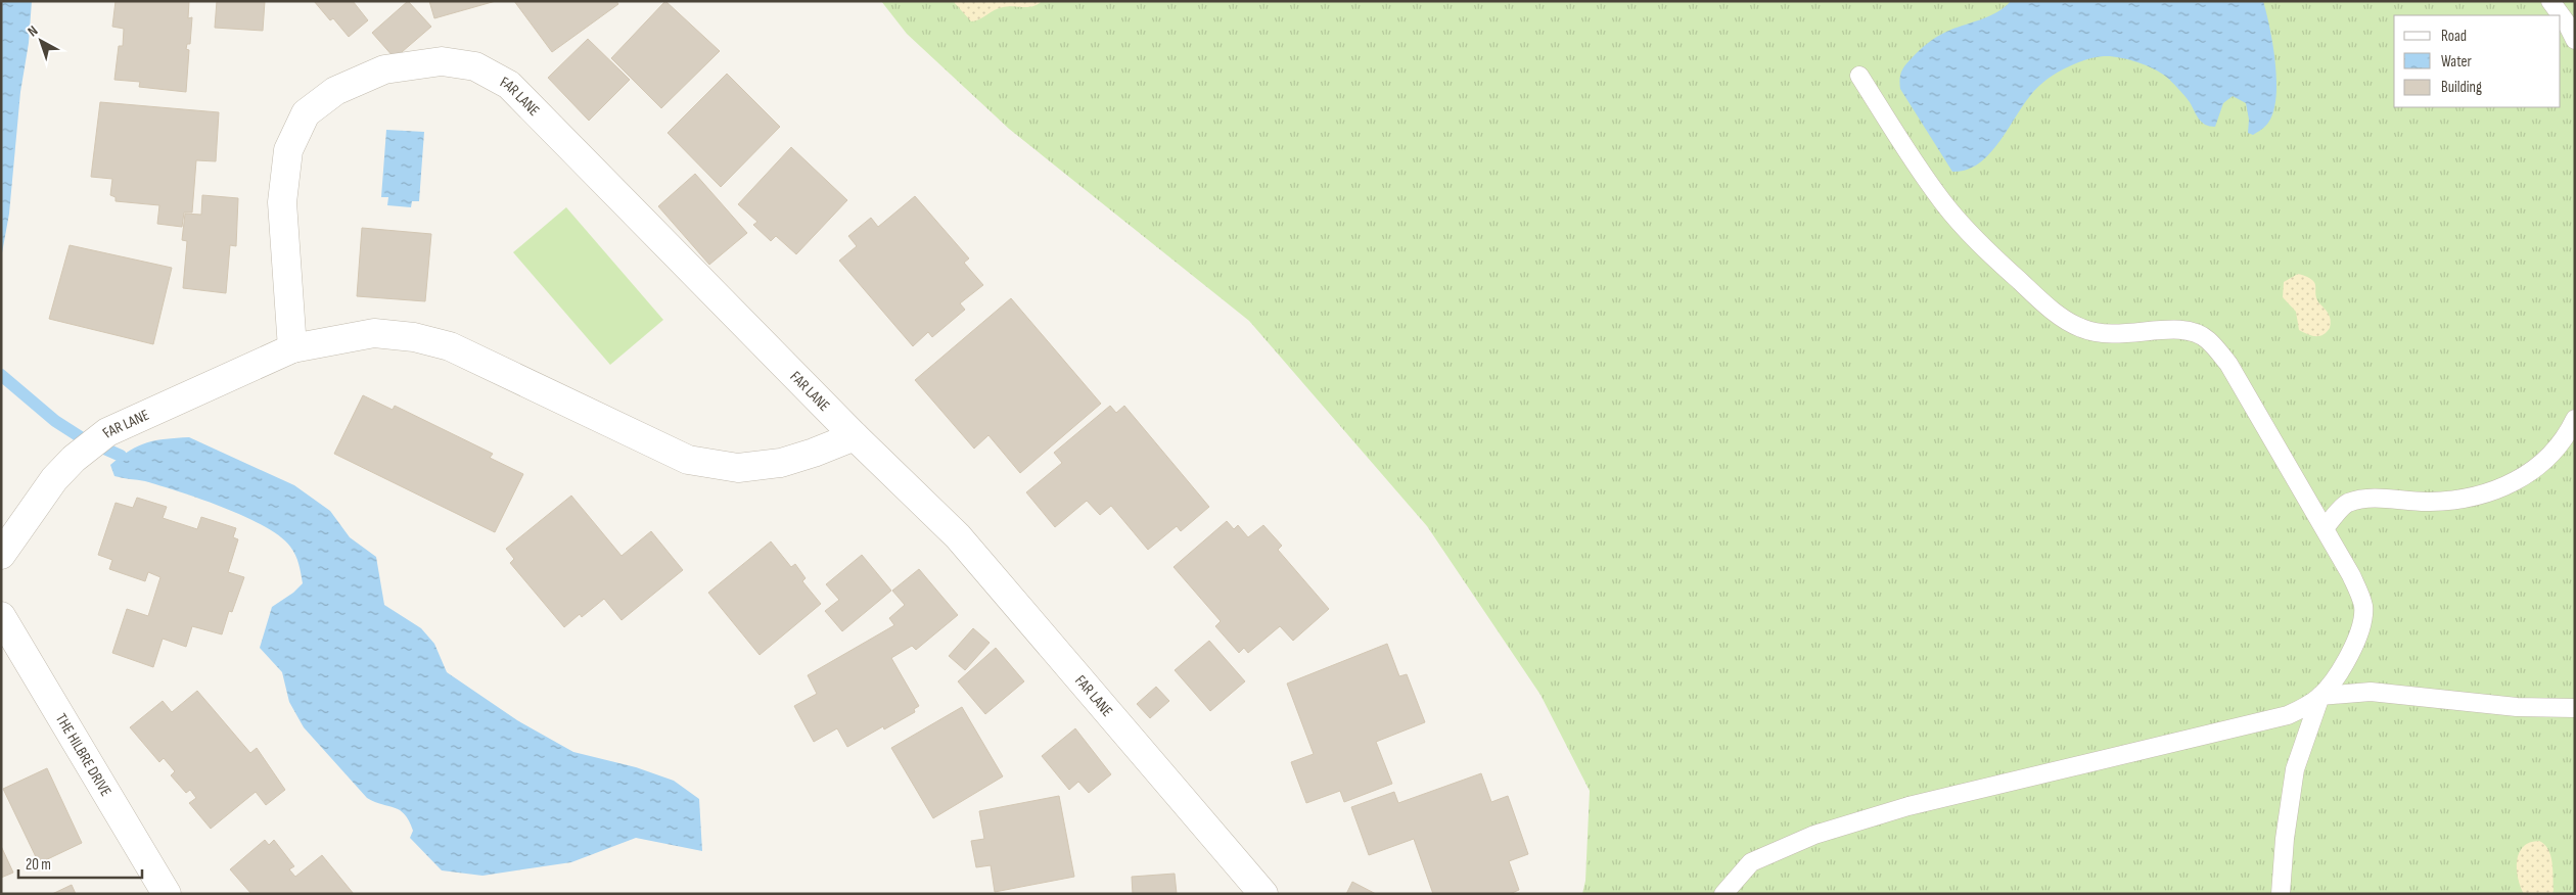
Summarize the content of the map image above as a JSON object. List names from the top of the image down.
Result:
{
  "streets": {
    "street": ["FAR LANE", "THE HILBRE DRIVE"]
  },
  "legend": ["Road", "Water", "Building"],
  "scale_bar": "20 m",
  "north": "top left"
}
